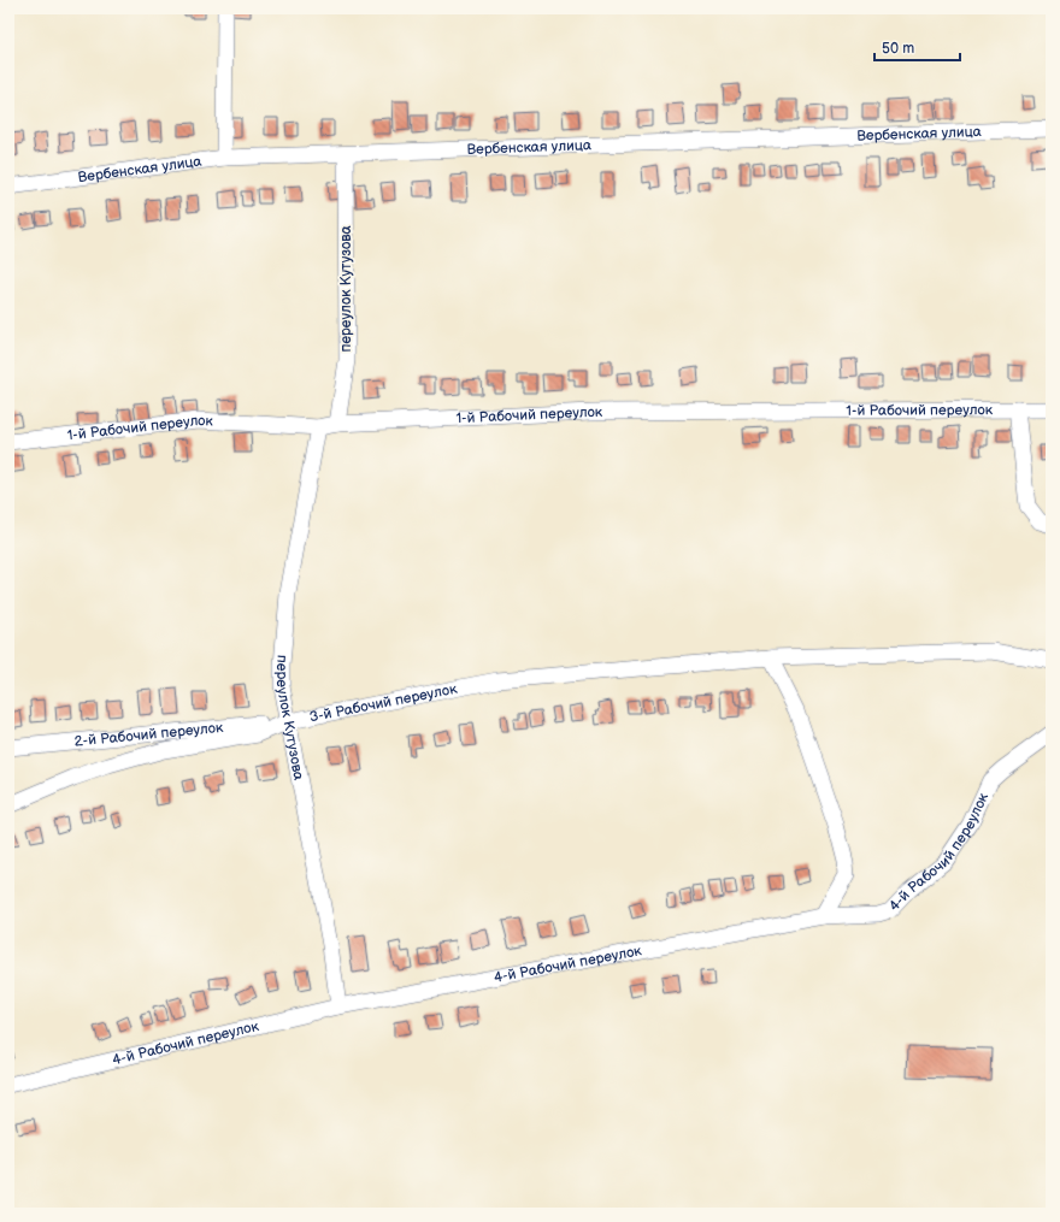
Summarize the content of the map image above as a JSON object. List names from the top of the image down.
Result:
{
  "streets": {
    "street": [
      "Вербенская улица",
      "переулок Кутузова",
      "1-й Рабочий переулок",
      "3-й Рабочий переулок",
      "2-й Рабочий переулок",
      "4-й Рабочий переулок"
    ]
  },
  "crossings": [
    ["Вербенская улица", "переулок Кутузова"],
    ["переулок Кутузова", "1-й Рабочий переулок"],
    ["переулок Кутузова", "3-й Рабочий переулок"],
    ["переулок Кутузова", "2-й Рабочий переулок"],
    ["переулок Кутузова", "4-й Рабочий переулок"],
    ["3-й Рабочий переулок", "2-й Рабочий переулок"]
  ],
  "scale_bar": "50 m"
}
